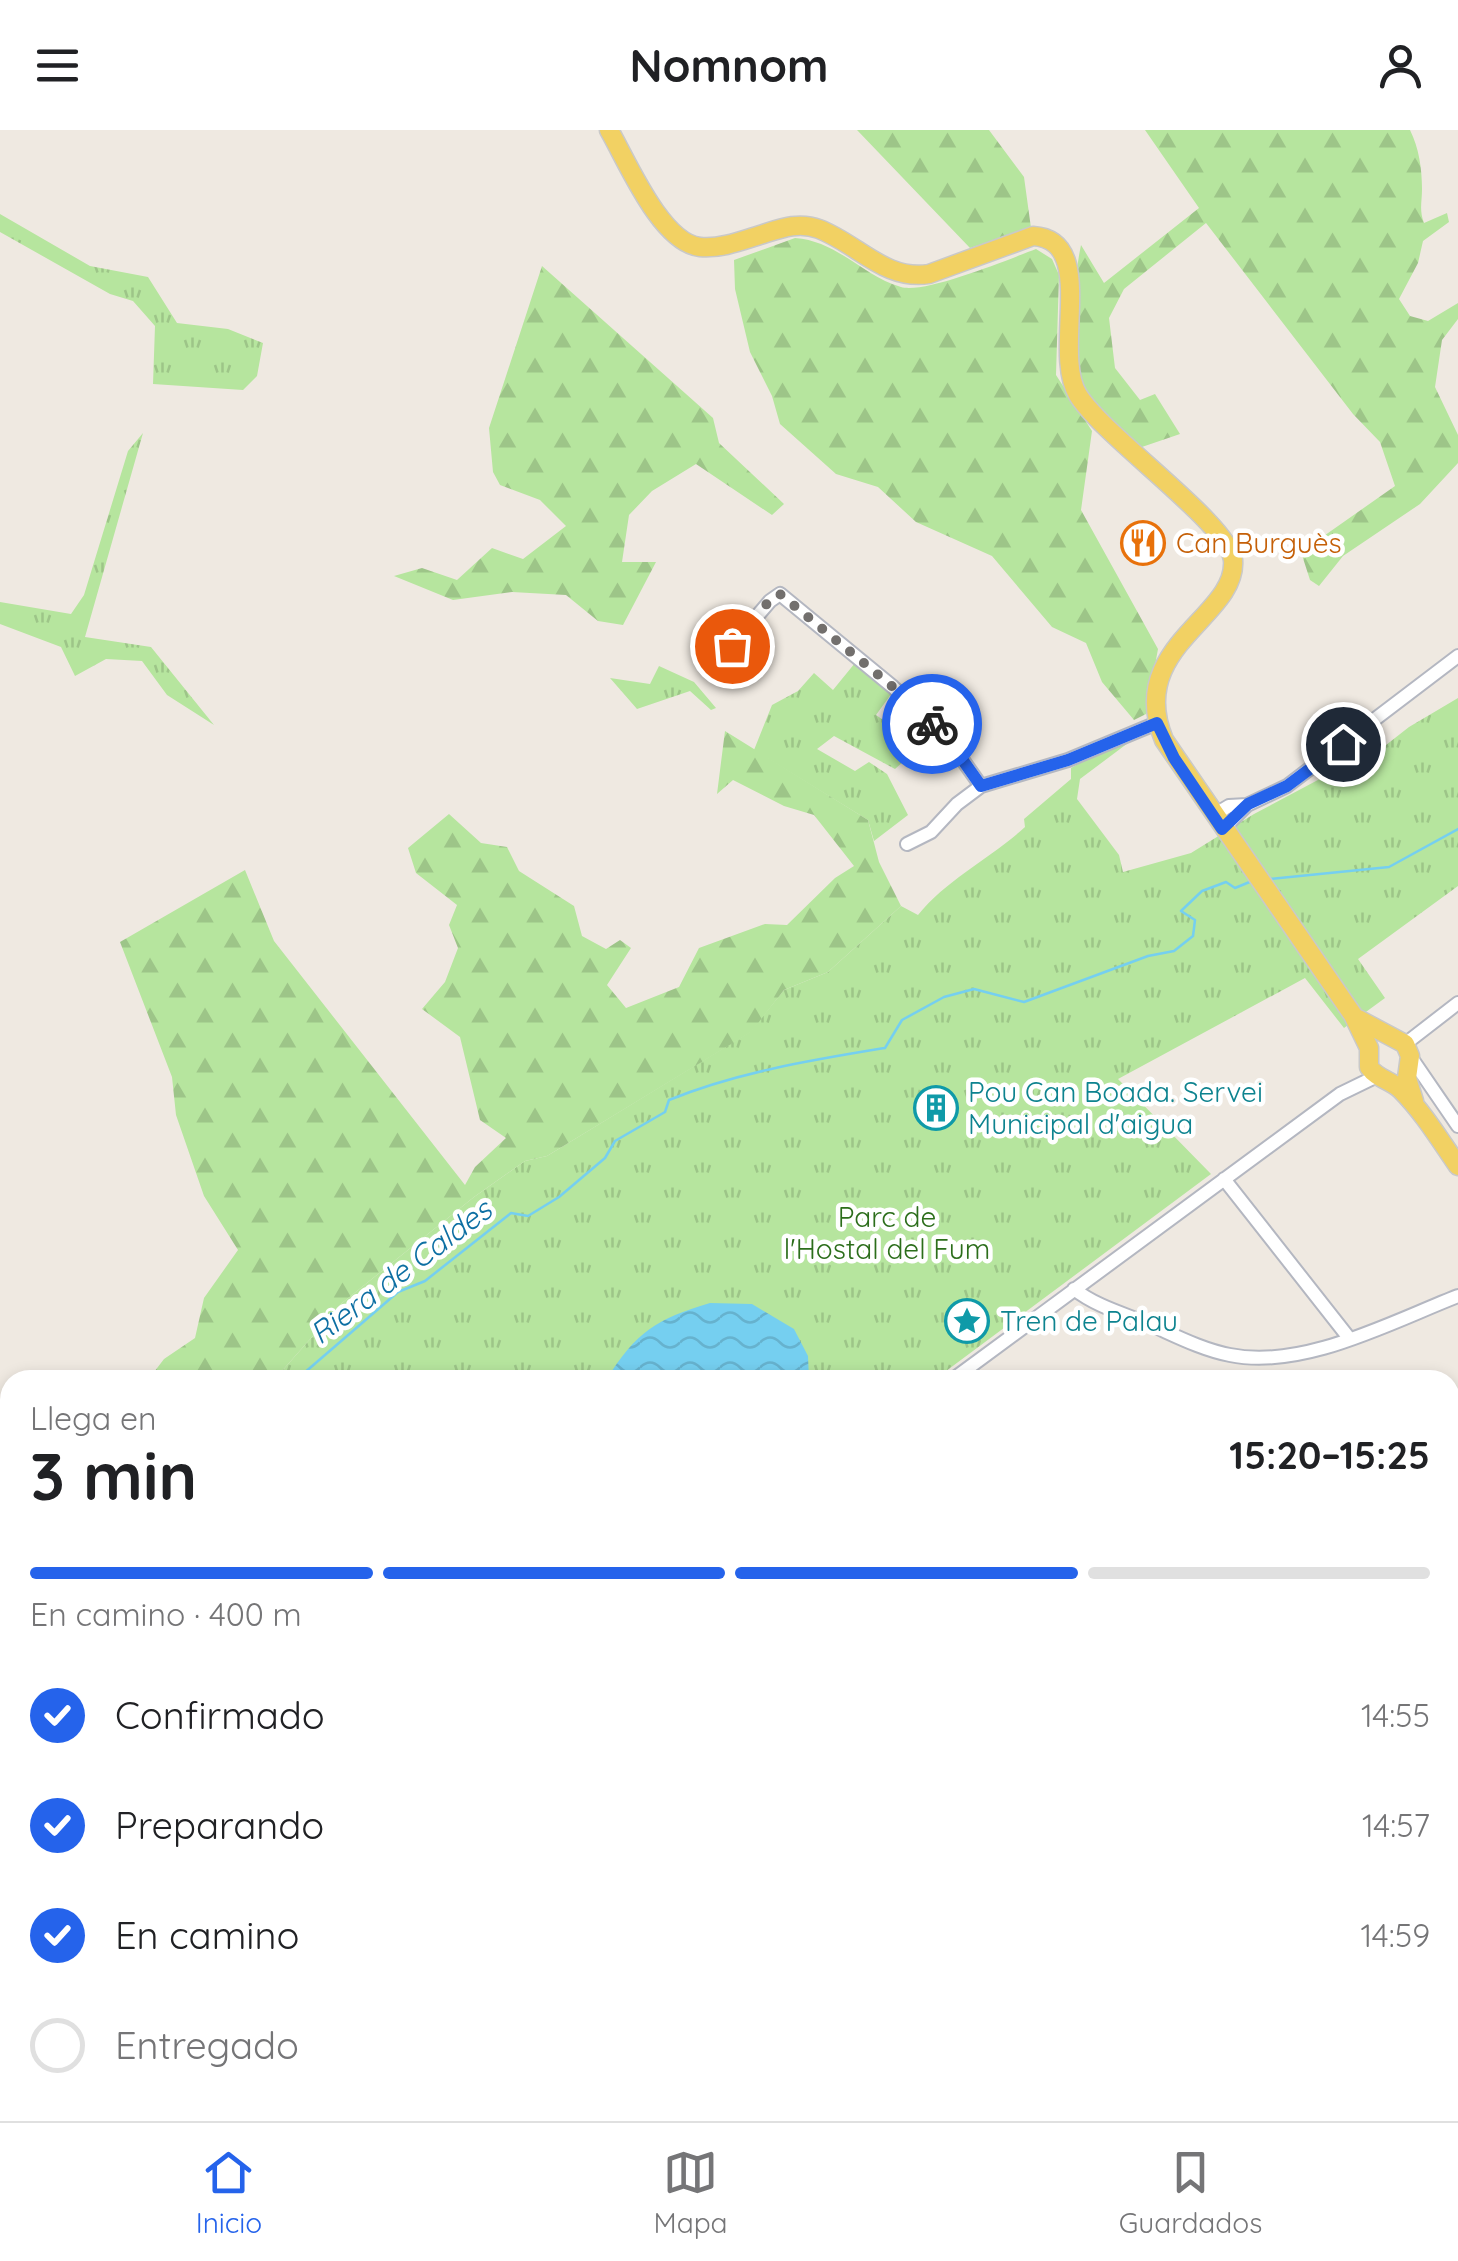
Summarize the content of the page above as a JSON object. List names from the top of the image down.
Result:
{
  "water": ["Riera de Caldes"],
  "parks": ["Parc de l'Hostal del Fum"],
  "places": {
    "restaurant": ["Can Burguès"],
    "building": ["Pou Can Boada. Servei Municipal d'aigua"],
    "place": ["Tren de Palau"]
  },
  "page": {
    "header": "Nomnom",
    "heading": ["3 min", "Llega en", "15:20–15:25"],
    "bar": "En camino · 400 m",
    "list": [
      ["Confirmado", "14:55"],
      ["Preparando", "14:57"],
      ["En camino", "14:59"],
      "Entregado"
    ],
    "tabs": ["Inicio", "Mapa", "Guardados"]
  }
}
